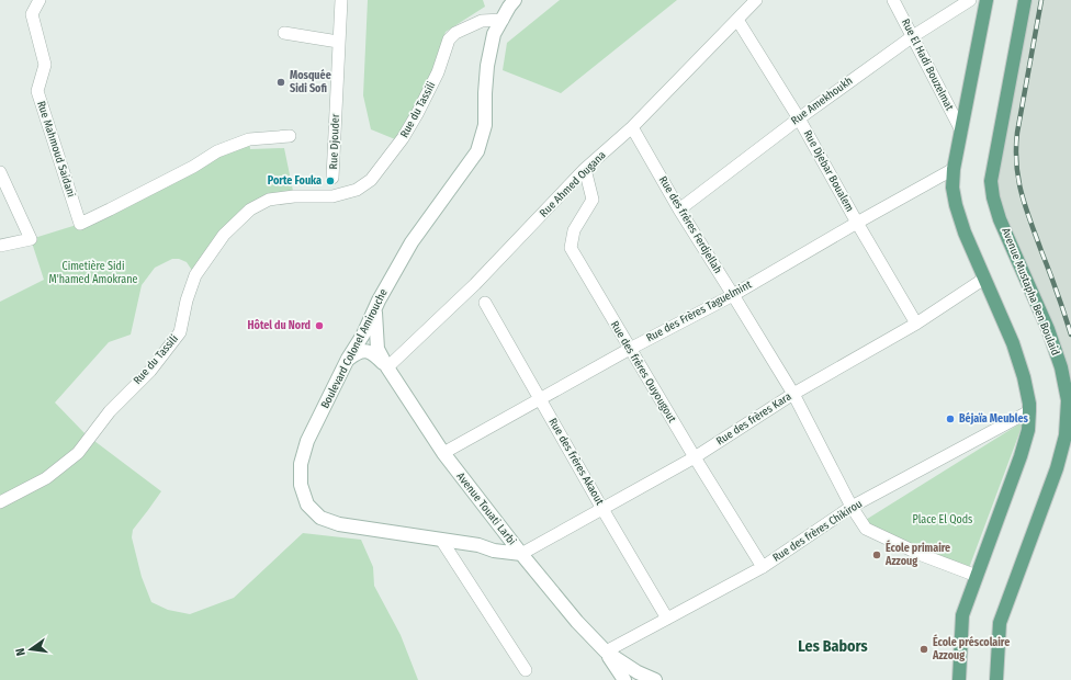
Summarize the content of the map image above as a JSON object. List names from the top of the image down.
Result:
{
  "streets": {
    "main road": ["Avenue Mustapha Ben Boulaid", "Boulevard Colonel Amirouche", "Avenue Touati Larbi"],
    "street": [
      "Rue El Hadi Bouzelmat",
      "Rue Amekhoukh",
      "Rue du Tassili",
      "Rue Djouder",
      "Rue Mahmoud Saidani",
      "Rue Djebar Boualem",
      "Rue Ahmed Ougana",
      "Rue des frères Ferdjellah",
      "Rue des Frères Taguelmint",
      "Rue des frères Ouyougout",
      "Rue des frères Kara",
      "Rue des frères Akaout",
      "Rue des frères Chikirou"
    ]
  },
  "crossings": [
    ["Rue El Hadi Bouzelmat", "Rue Amekhoukh"],
    ["Rue Amekhoukh", "Rue Djebar Boualem"],
    ["Rue Amekhoukh", "Rue des frères Ferdjellah"],
    ["Rue du Tassili", "Rue Djouder"],
    ["Rue du Tassili", "Boulevard Colonel Amirouche"],
    ["Rue Djebar Boualem", "Rue Ahmed Ougana"],
    ["Rue Djebar Boualem", "Rue des Frères Taguelmint"],
    ["Rue Djebar Boualem", "Rue des frères Kara"],
    ["Rue Ahmed Ougana", "Rue des frères Ferdjellah"],
    ["Rue Ahmed Ougana", "Rue des frères Ouyougout"],
    ["Rue Ahmed Ougana", "Avenue Touati Larbi"],
    ["Rue des frères Ferdjellah", "Rue des Frères Taguelmint"],
    ["Rue des frères Ferdjellah", "Rue des frères Kara"],
    ["Rue des frères Ferdjellah", "Rue des frères Chikirou"],
    ["Rue des Frères Taguelmint", "Rue des frères Ouyougout"],
    ["Rue des Frères Taguelmint", "Rue des frères Akaout"],
    ["Rue des Frères Taguelmint", "Avenue Touati Larbi"],
    ["Boulevard Colonel Amirouche", "Rue des frères Kara"],
    ["Boulevard Colonel Amirouche", "Avenue Touati Larbi"],
    ["Rue des frères Ouyougout", "Rue des frères Kara"],
    ["Rue des frères Ouyougout", "Rue des frères Chikirou"],
    ["Rue des frères Kara", "Rue des frères Akaout"],
    ["Rue des frères Kara", "Avenue Touati Larbi"],
    ["Rue des frères Akaout", "Rue des frères Chikirou"],
    ["Avenue Touati Larbi", "Rue des frères Chikirou"]
  ],
  "districts": ["Les Babors"],
  "parks": ["Cimetière Sidi M'hamed Amokrane", "Place El Qods"],
  "places": [
    "Mosquée Sidi Sofi",
    "Porte Fouka",
    "Hôtel du Nord",
    "Béjaïa Meubles",
    "École primaire Azzoug",
    "École préscolaire Azzoug"
  ],
  "north": "left"
}
